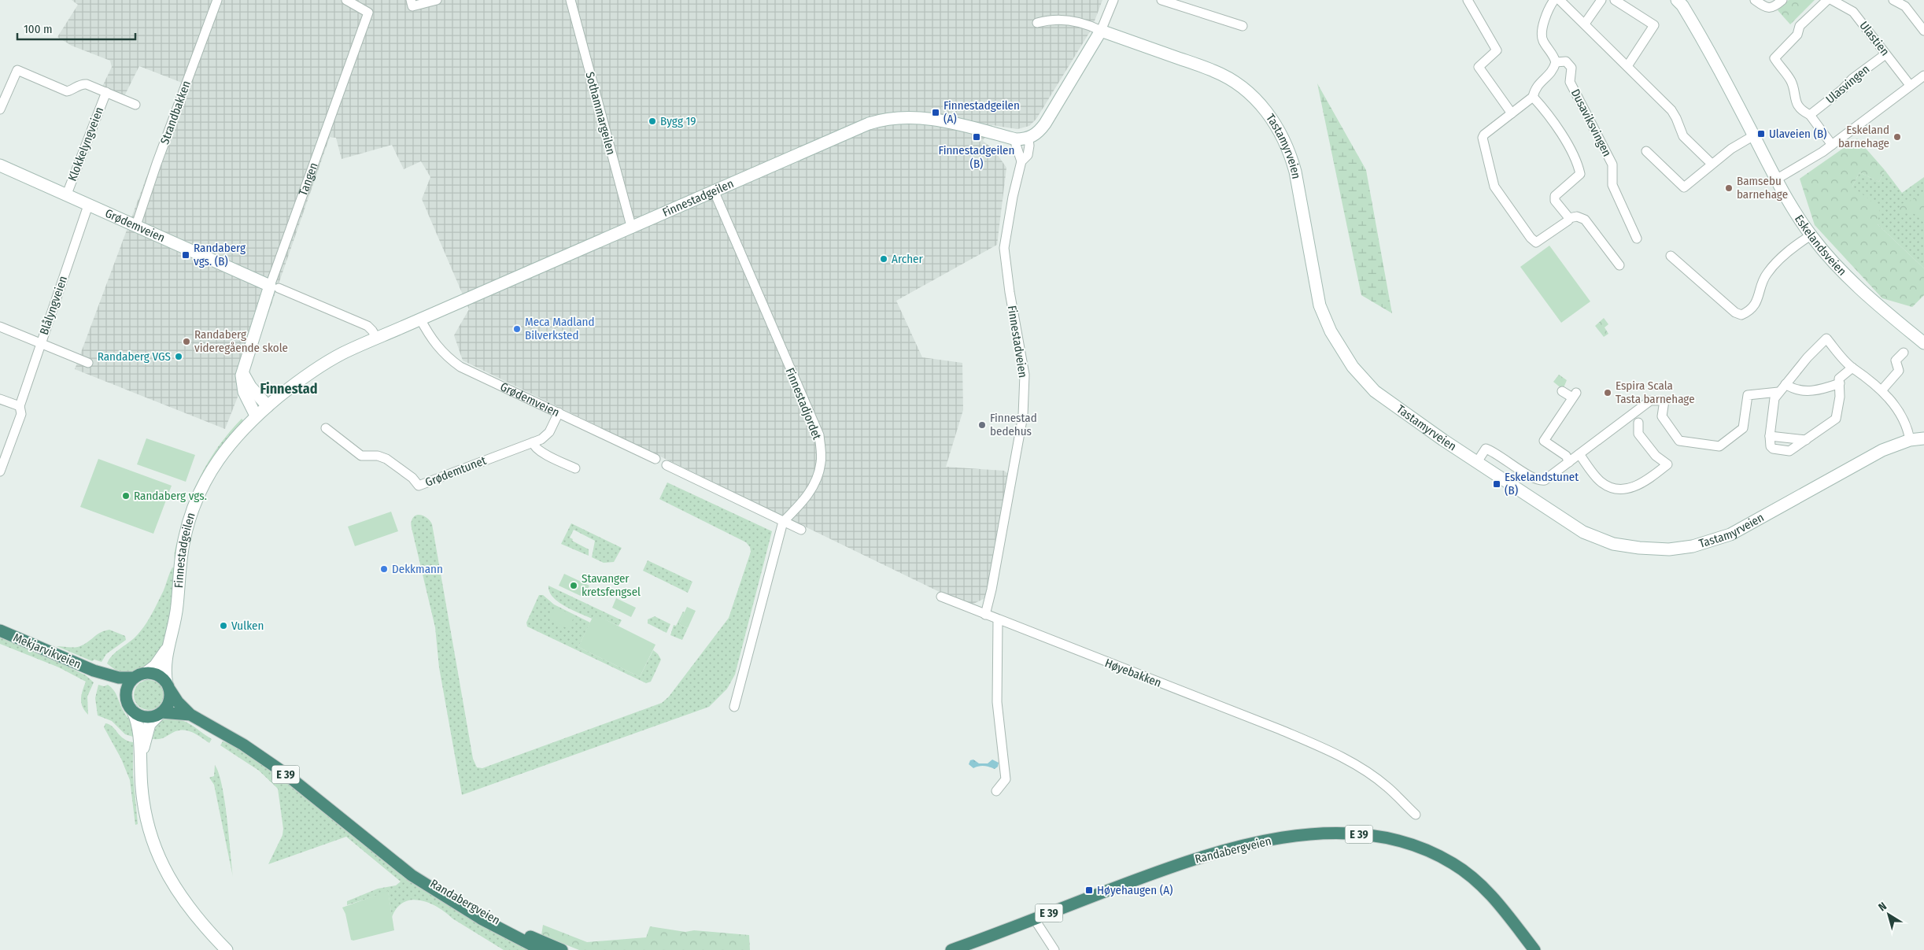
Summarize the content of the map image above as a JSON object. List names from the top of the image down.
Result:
{
  "streets": {
    "highway": ["Mekjarvikveien", "E 39", "Randabergveien"],
    "main road": [
      "Tastamyrveien",
      "Tangen",
      "Finnestadgeilen",
      "Grødemveien",
      "Eskelandsveien"
    ],
    "street": [
      "Ulastien",
      "Ulasvingen",
      "Strandbakken",
      "Sothammargeilen",
      "Dusaviksvingen",
      "Klokkelyngveien",
      "Blålyngveien",
      "Finnestadveien",
      "Finnestadjordet",
      "Grødemtunet",
      "Høyebakken"
    ]
  },
  "crossings": [
    ["Ulastien", "Ulasvingen"],
    ["Strandbakken", "Grødemveien"],
    ["Sothammargeilen", "Finnestadgeilen"],
    ["Klokkelyngveien", "Grødemveien"],
    ["Tangen", "Grødemveien"],
    ["Finnestadgeilen", "Grødemveien"],
    ["Finnestadgeilen", "Finnestadveien"],
    ["Finnestadgeilen", "Finnestadjordet"],
    ["Finnestadgeilen", "Mekjarvikveien"],
    ["Finnestadgeilen", "E 39"],
    ["Finnestadgeilen", "Randabergveien"],
    ["Grødemveien", "Blålyngveien"],
    ["Grødemveien", "Grødemtunet"],
    ["Mekjarvikveien", "E 39"],
    ["Mekjarvikveien", "Randabergveien"],
    ["E 39", "Randabergveien"]
  ],
  "districts": ["Finnestad"],
  "places": {
    "transit": [
      "Finnestadgeilen (A)",
      "Ulaveien (B)",
      "Finnestadgeilen (B)",
      "Randaberg vgs. (B)",
      "Eskelandstunet (B)",
      "Høyehaugen (A)"
    ],
    "other": [
      "Bygg 19",
      "Eskeland barnehage",
      "Bamsebu barnehage",
      "Archer",
      "Meca Madland Bilverksted",
      "Randaberg videregående skole",
      "Randaberg VGS",
      "Espira Scala Tasta barnehage",
      "Finnestad bedehus",
      "Randaberg vgs.",
      "Dekkmann",
      "Stavanger kretsfengsel",
      "Vulken"
    ]
  },
  "scale_bar": "100 m",
  "north": "top left"
}
